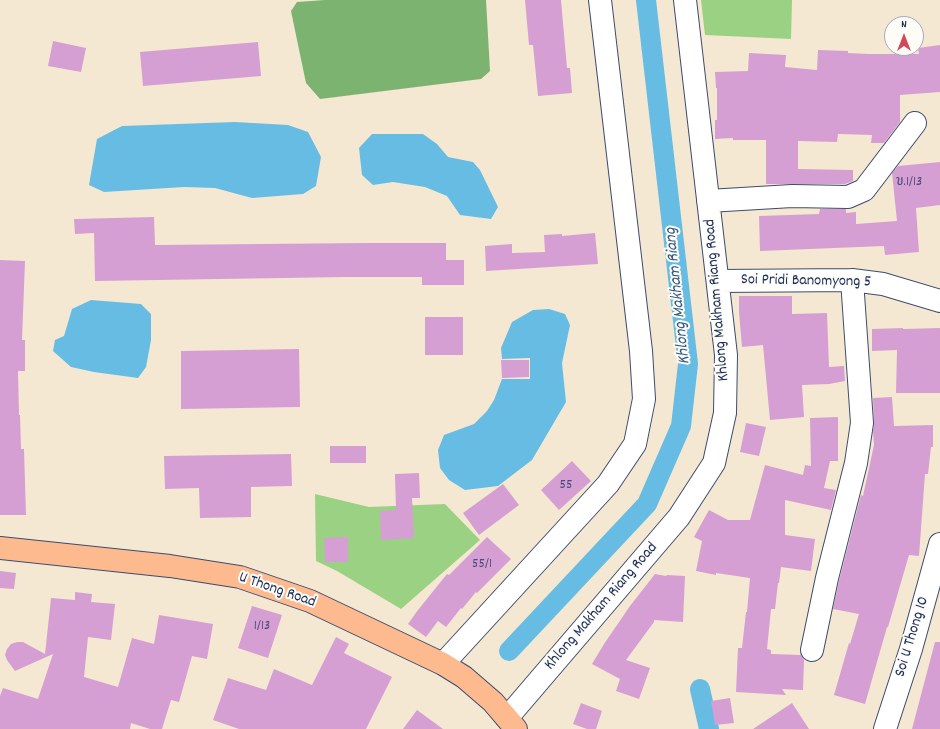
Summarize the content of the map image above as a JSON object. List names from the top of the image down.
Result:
{
  "streets": {
    "main road": ["U Thong Road"],
    "street": ["Soi Pridi Banomyong 5", "Khlong Makham Riang Road", "Soi U Thong 10"]
  },
  "crossings": [
    ["Soi Pridi Banomyong 5", "Khlong Makham Riang Road"],
    ["Khlong Makham Riang Road", "U Thong Road"]
  ],
  "water": ["Khlong Makham Riang"],
  "house_numbers": [
    "ข.1/13",
    "55",
    "55/1",
    "1/13"
  ],
  "north": "top"
}
